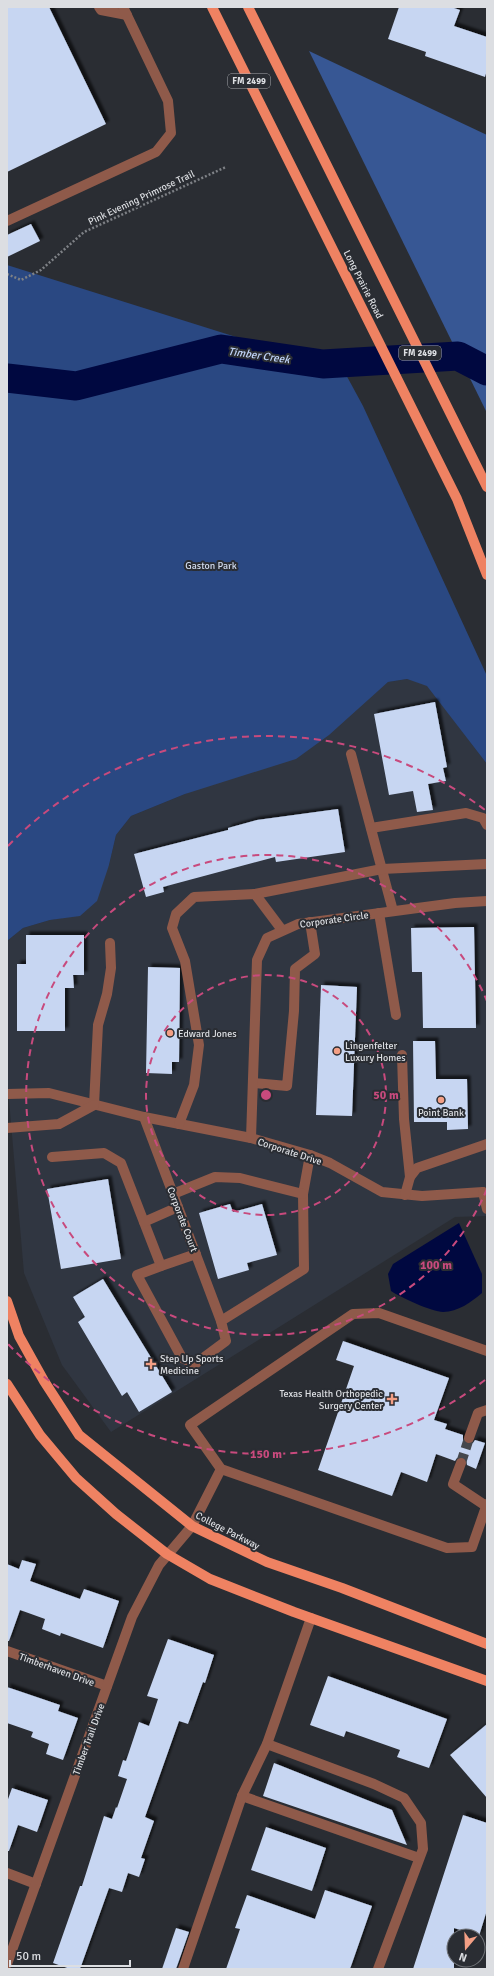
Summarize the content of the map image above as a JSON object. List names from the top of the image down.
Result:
{
  "streets": {
    "main road": ["FM 2499", "Long Prairie Road", "College Parkway"],
    "street": [
      "Corporate Circle",
      "Corporate Drive",
      "Corporate Court",
      "Timberhaven Drive",
      "Timber Trail Drive"
    ],
    "path": ["Pink Evening Primrose Trail"]
  },
  "crossings": [
    ["Corporate Circle", "Corporate Drive"],
    ["Corporate Drive", "Corporate Court"],
    ["College Parkway", "Timber Trail Drive"],
    ["Timberhaven Drive", "Timber Trail Drive"]
  ],
  "water": ["Timber Creek"],
  "parks": ["Gaston Park"],
  "places": {
    "other": ["Edward Jones", "Lingenfelter Luxury Homes", "Point Bank"],
    "health": ["Step Up Sports Medicine", "Texas Health Orthopedic Surgery Center"]
  },
  "scale_bar": "50 m",
  "north": "bottom",
  "rings": ["50 m", "100 m", "150 m"]
}
